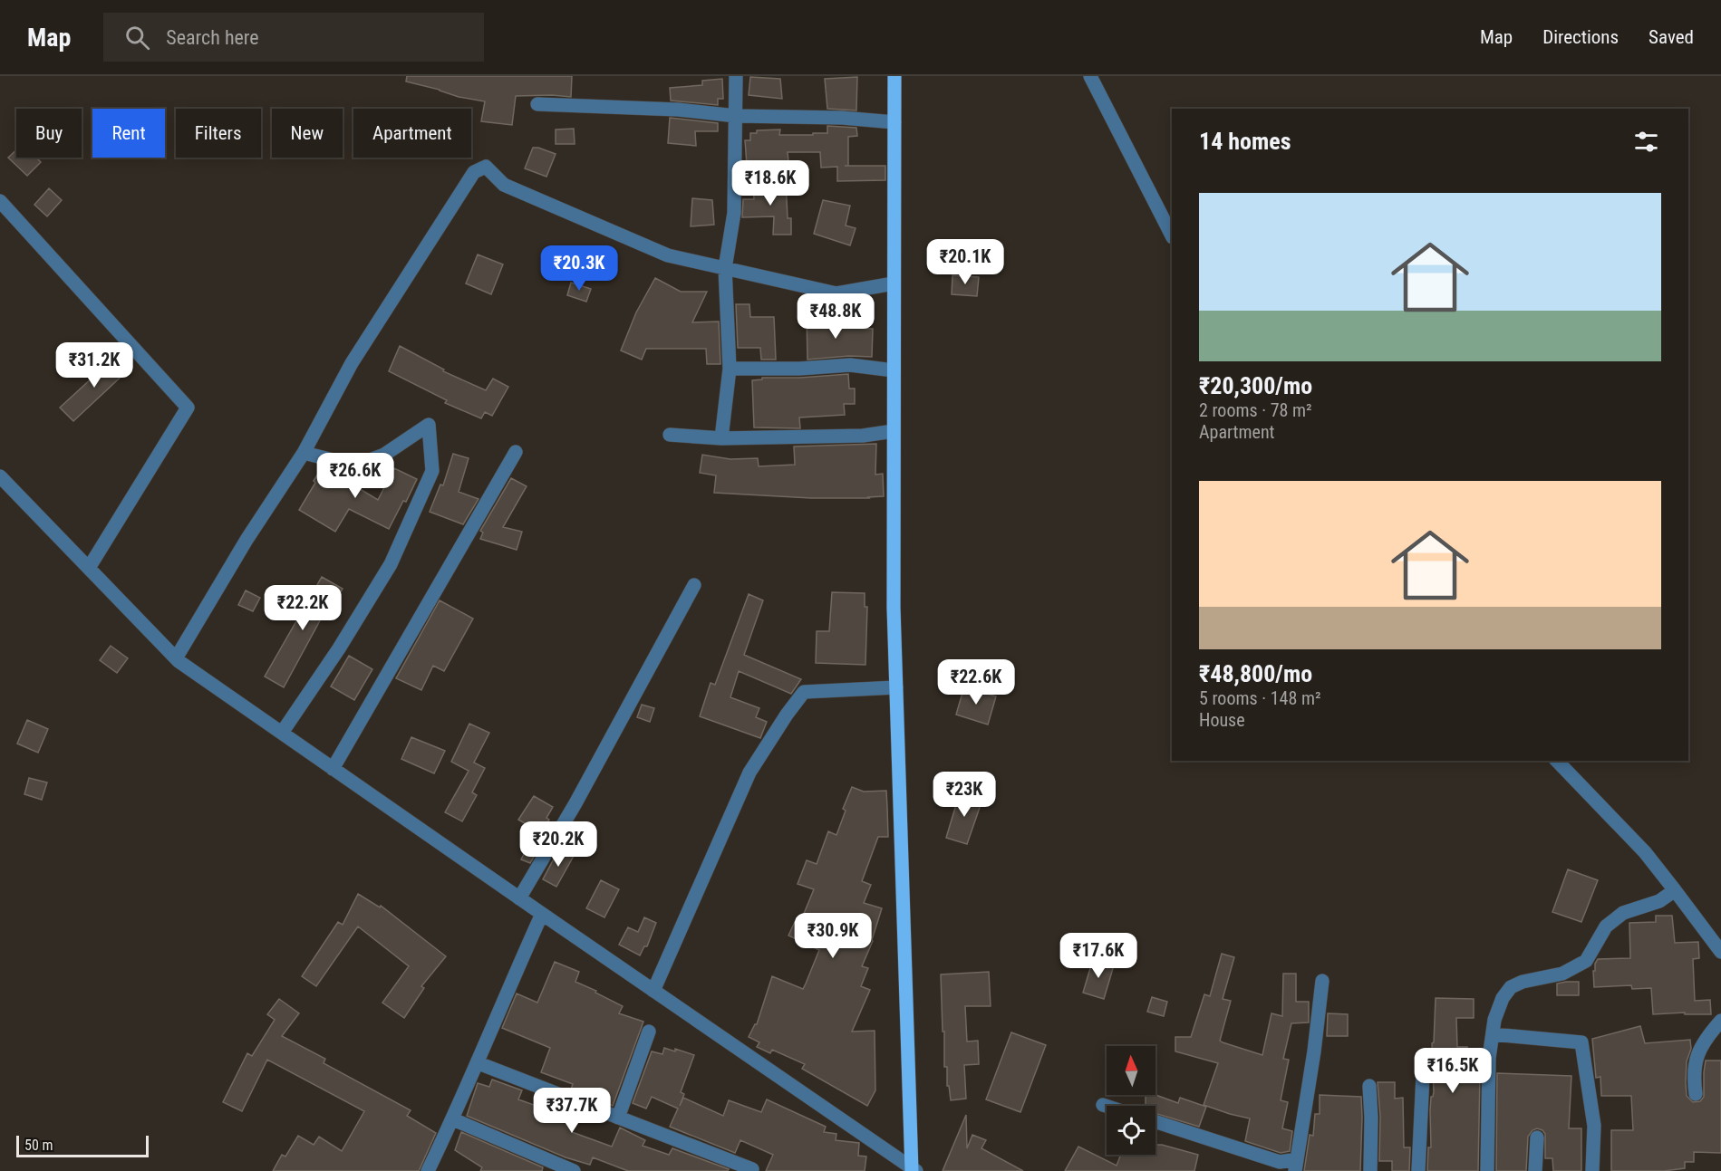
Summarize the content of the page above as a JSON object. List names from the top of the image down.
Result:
{
  "scale_bar": "50 m",
  "north": "top",
  "page": {
    "header": "Map",
    "search": "Search here",
    "nav": ["Map", "Directions", "Saved"],
    "chip": [
      "Buy",
      "Rent",
      "Filters",
      "New",
      "Apartment"
    ],
    "heading": "14 homes",
    "price": [
      "₹18.6K",
      "₹20.1K",
      "₹20.3K",
      "₹48.8K",
      "₹31.2K",
      "₹26.6K",
      "₹22.2K",
      "₹22.6K",
      "₹23K",
      "₹20.2K",
      "₹30.9K",
      "₹17.6K",
      "₹16.5K",
      "₹37.7K"
    ],
    "list": [
      {
        "name": "₹20,300/mo",
        "note": "2 rooms · 78 m² · Apartment"
      },
      {
        "name": "₹48,800/mo",
        "note": "5 rooms · 148 m² · House"
      }
    ],
    "scale": "50 m"
  }
}
